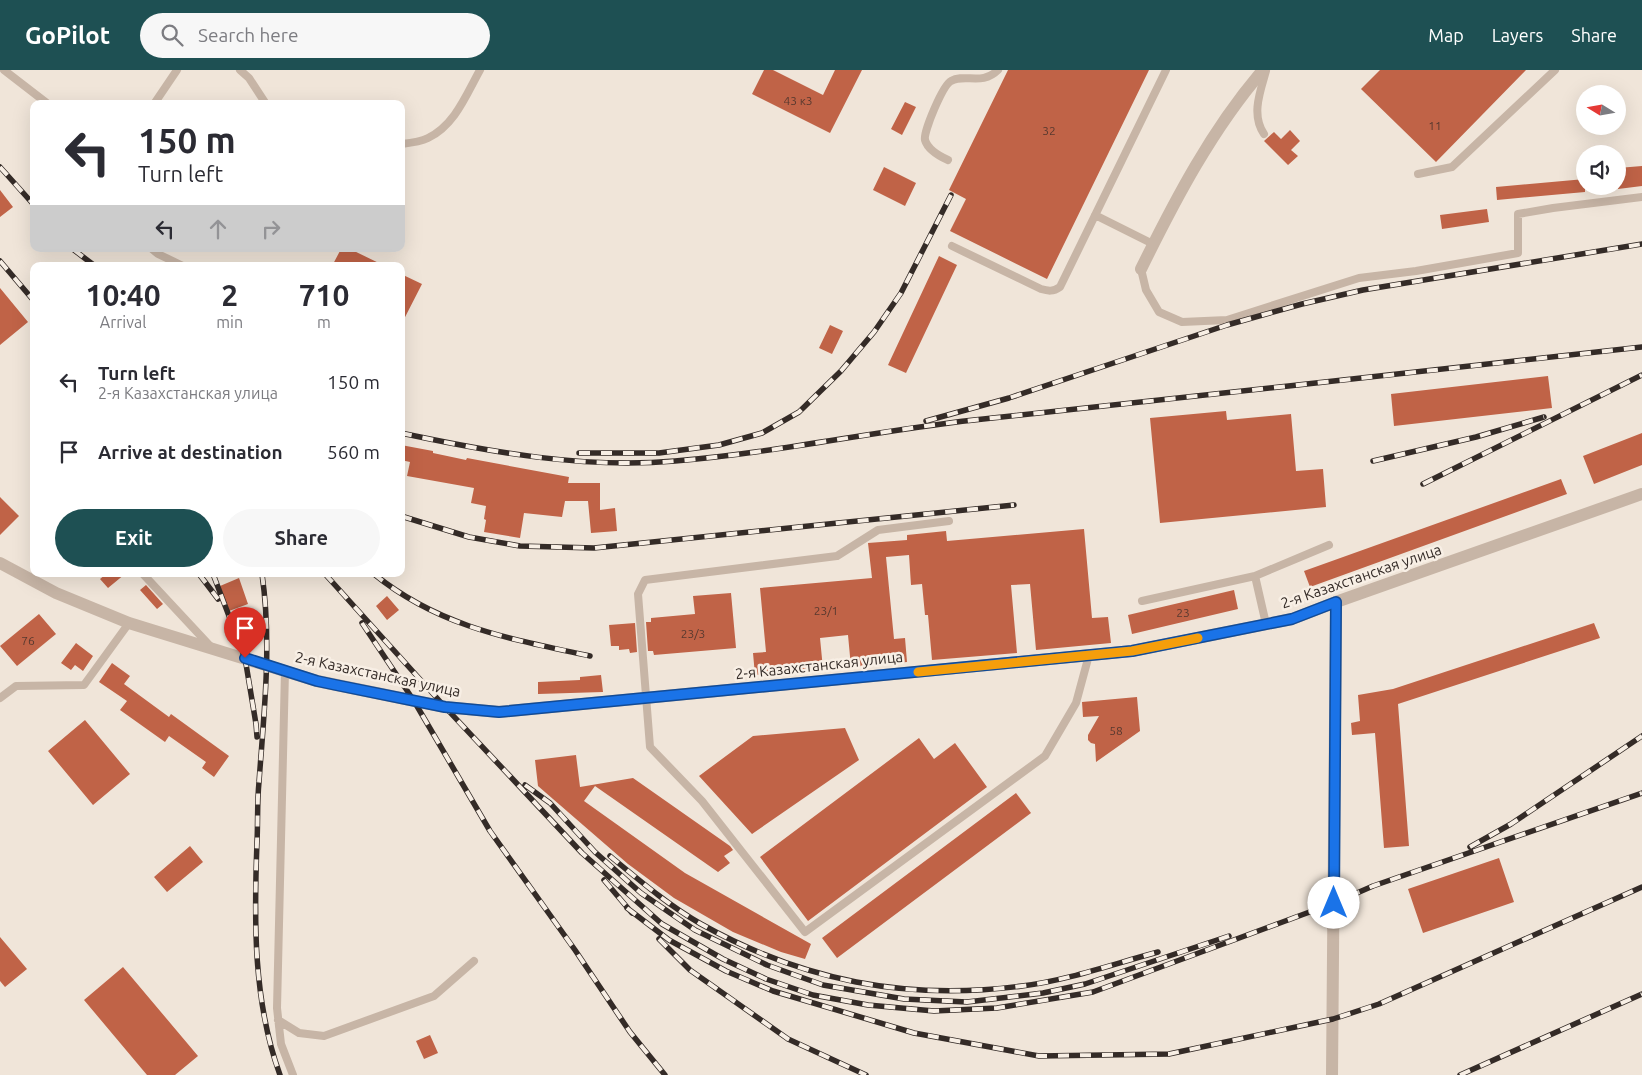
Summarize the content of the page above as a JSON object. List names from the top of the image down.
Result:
{
  "streets": {
    "street": ["2-я Казахстанская улица"]
  },
  "house_numbers": [
    "43 к3",
    "11",
    "32",
    "23/1",
    "23",
    "23/3",
    "76",
    "58"
  ],
  "north": "left",
  "page": {
    "header": "GoPilot",
    "search": "Search here",
    "nav": ["Map", "Layers", "Share"],
    "turn": ["150 m", "Turn left"],
    "eta": [
      "10:40",
      "Arrival",
      "2",
      "min",
      "710",
      "m"
    ],
    "list": [
      {
        "name": "Turn left",
        "note": "2-я Казахстанская улица",
        "value": "150 m"
      },
      {
        "name": "Arrive at destination",
        "value": "560 m"
      }
    ],
    "buttons": ["Exit", "Share"]
  }
}
